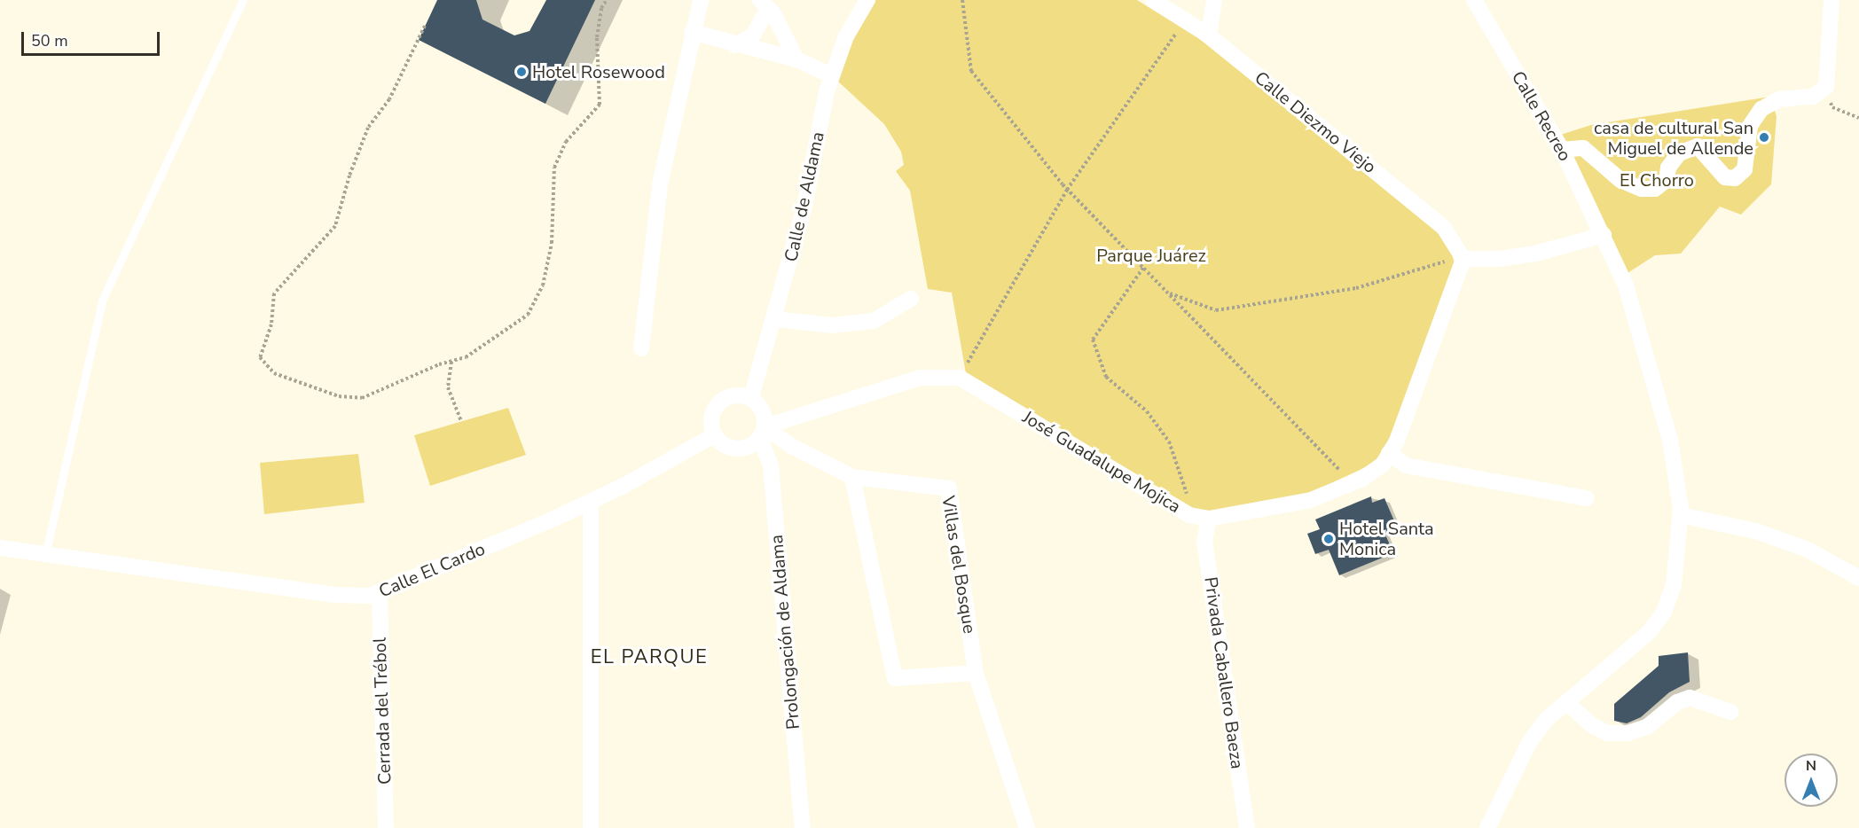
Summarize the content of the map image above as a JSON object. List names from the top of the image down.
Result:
{
  "streets": {
    "street": [
      "Calle Recreo",
      "Calle Diezmo Viejo",
      "Calle de Aldama",
      "José Guadalupe Mojica",
      "Villas del Bosque",
      "Calle El Cardo",
      "Prolongación de Aldama",
      "Privada Caballero Baeza",
      "Cerrada del Trébol"
    ]
  },
  "crossings": [
    ["Calle Diezmo Viejo", "José Guadalupe Mojica"],
    ["Calle de Aldama", "Calle El Cardo"],
    ["Calle de Aldama", "Prolongación de Aldama"],
    ["José Guadalupe Mojica", "Privada Caballero Baeza"],
    ["Calle El Cardo", "Prolongación de Aldama"],
    ["Calle El Cardo", "Cerrada del Trébol"]
  ],
  "districts": ["EL PARQUE"],
  "parks": ["El Chorro", "Parque Juárez"],
  "places": ["Hotel Rosewood", "casa de cultural San Miguel de Allende", "Hotel Santa Monica"],
  "scale_bar": "50 m",
  "north": "top"
}
